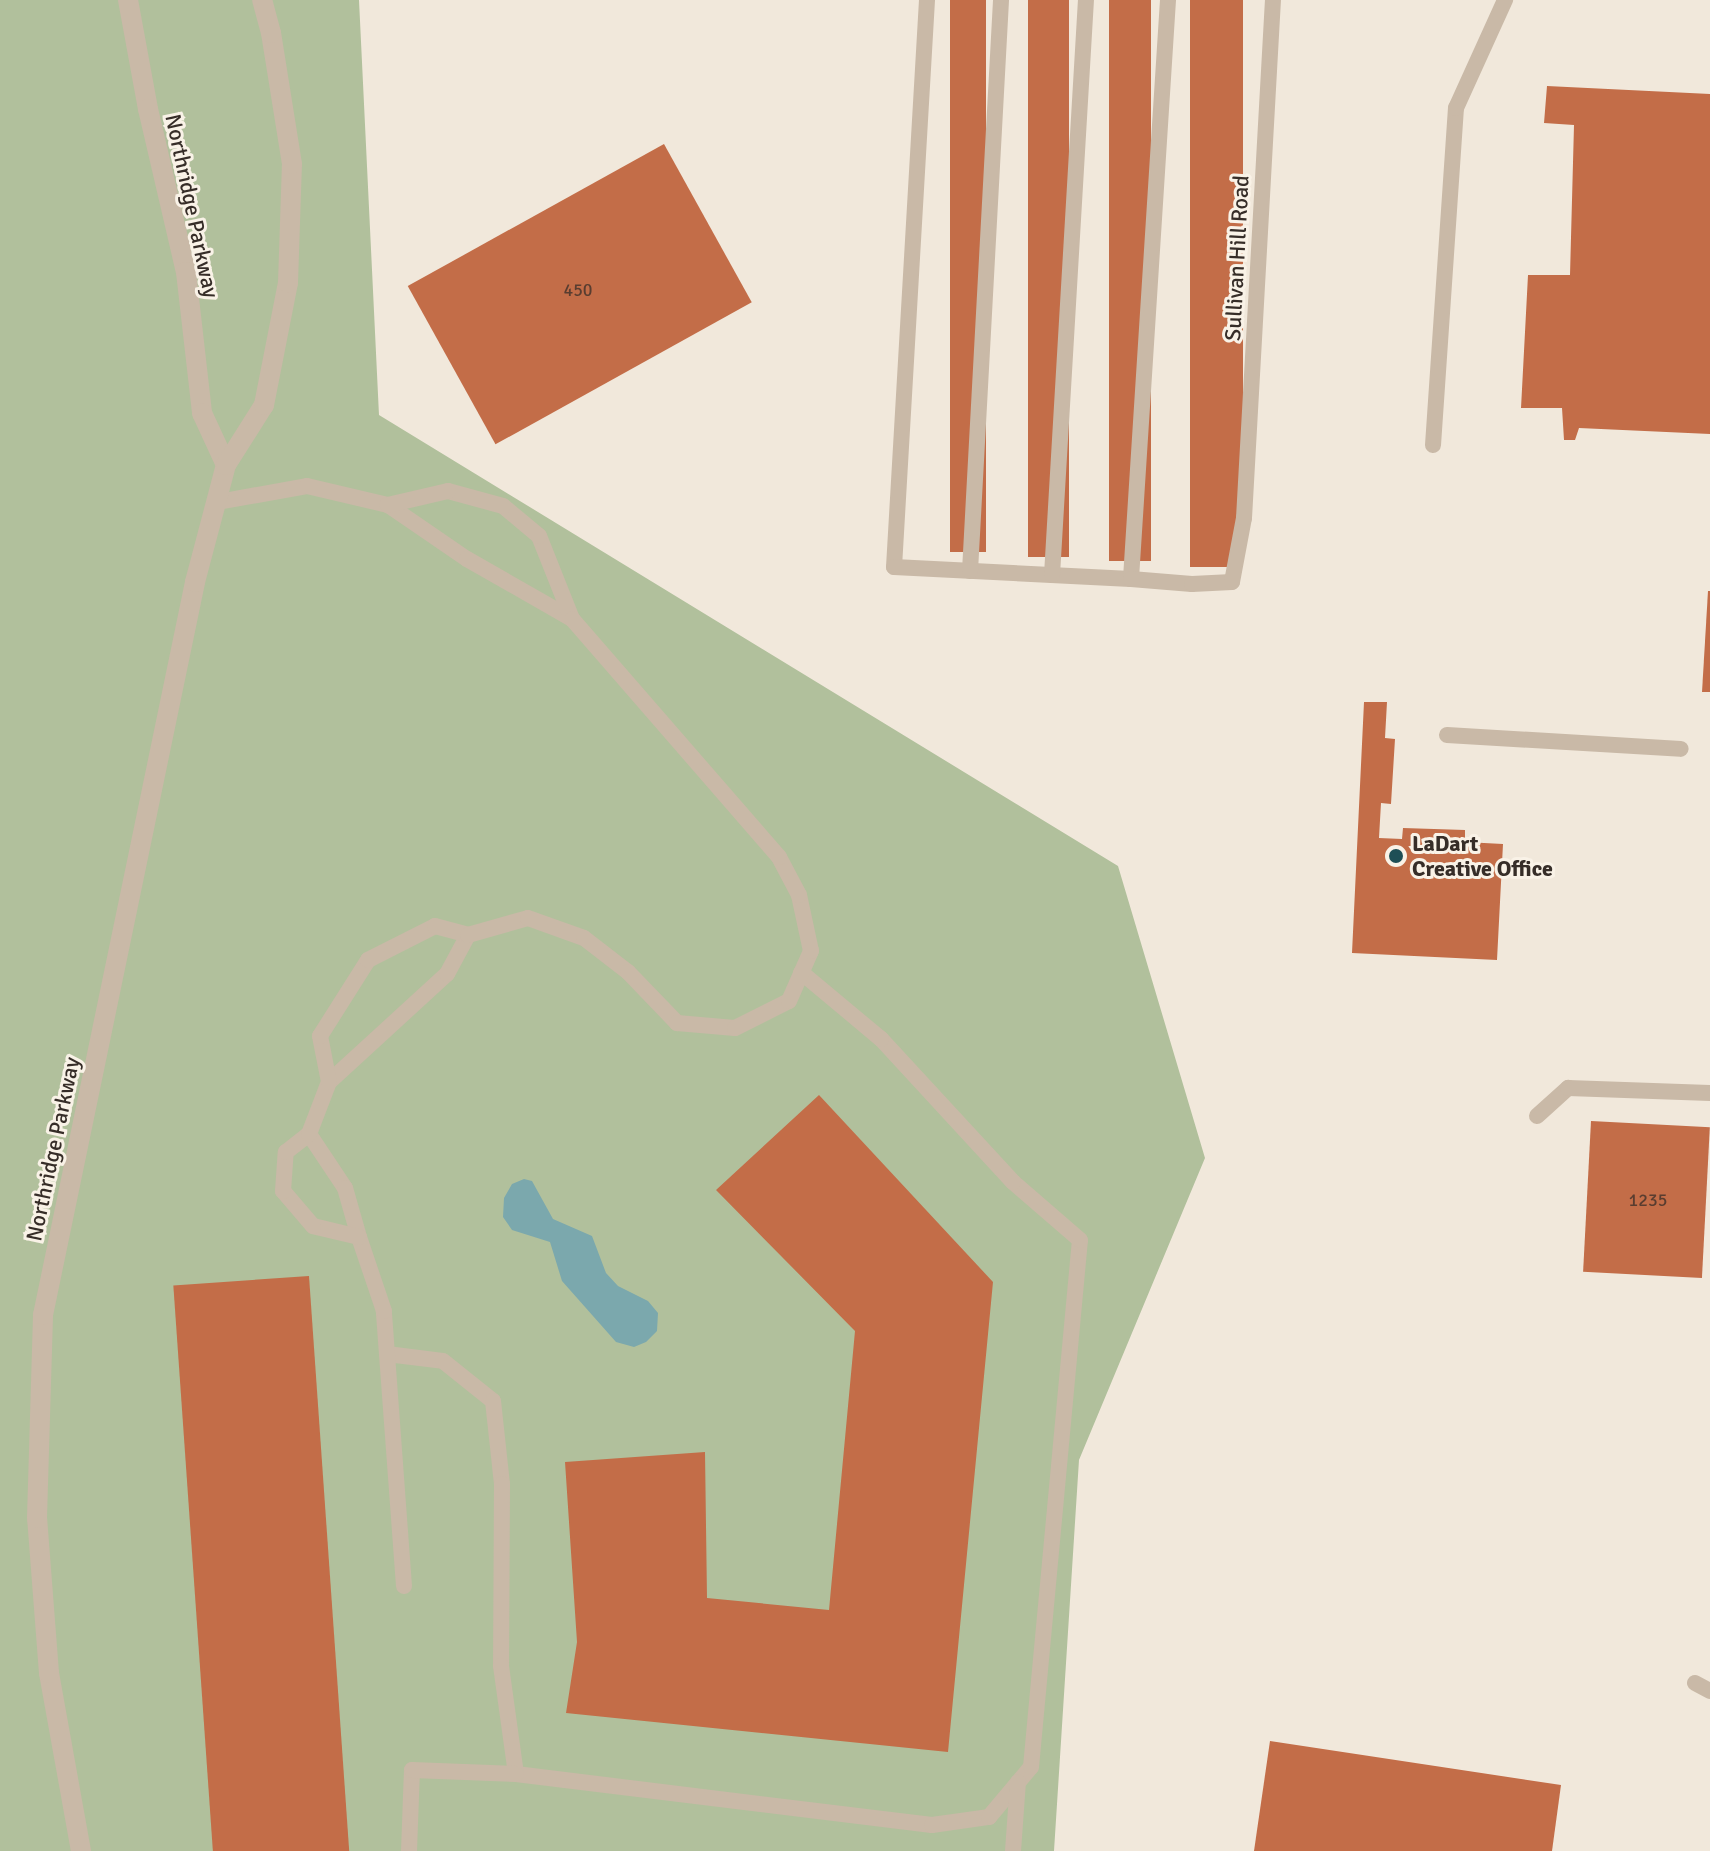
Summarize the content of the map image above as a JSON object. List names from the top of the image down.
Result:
{
  "streets": {
    "street": ["Northridge Parkway"],
    "lane": ["Sullivan Hill Road"]
  },
  "places": ["LaDart Creative Office"],
  "house_numbers": ["450", "1235"]
}
